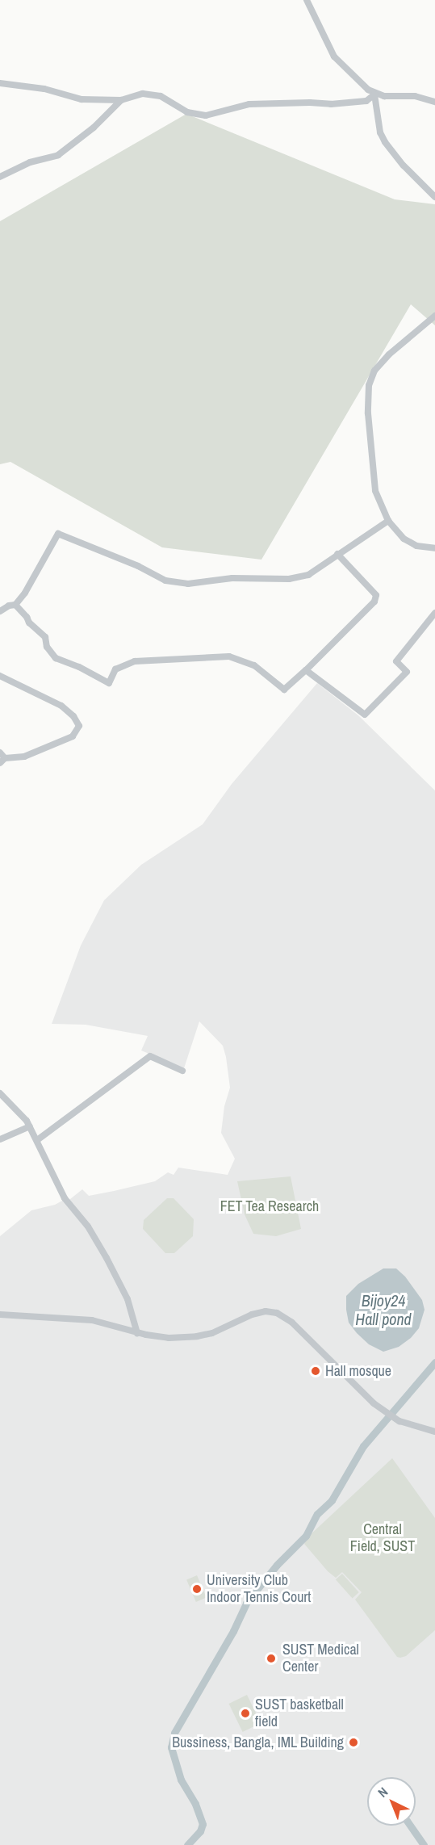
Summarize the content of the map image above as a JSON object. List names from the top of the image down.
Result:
{
  "water": ["Bijoy24 Hall pond"],
  "parks": ["FET Tea Research", "Central Field, SUST"],
  "places": [
    "Hall mosque",
    "University Club Indoor Tennis Court",
    "SUST Medical Center",
    "SUST basketball field",
    "Bussiness, Bangla, IML Building"
  ],
  "north": "top left"
}
